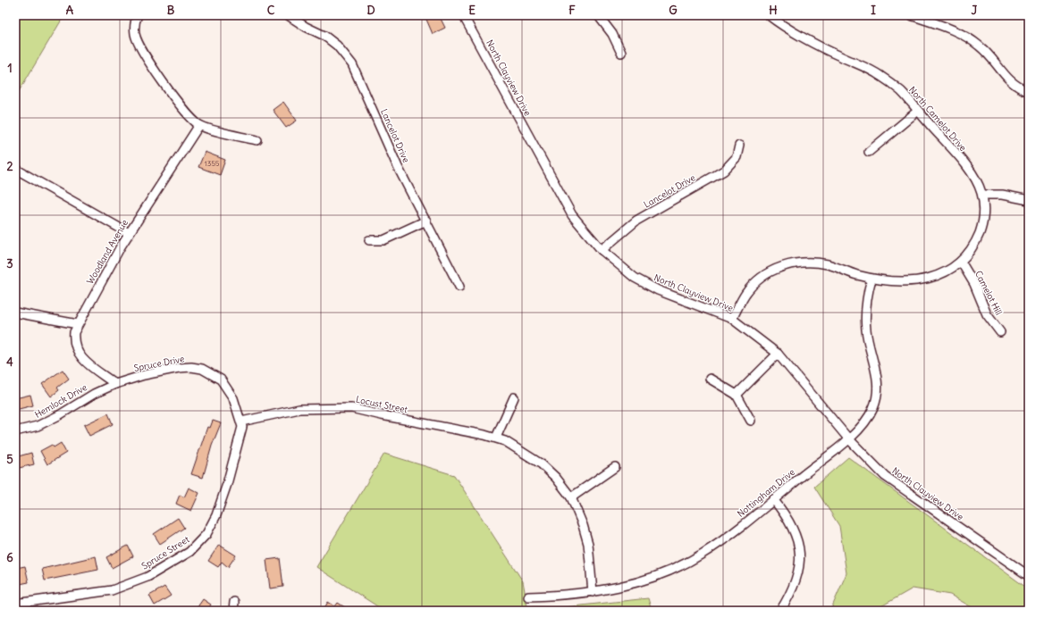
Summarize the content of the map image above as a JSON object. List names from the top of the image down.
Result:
{
  "streets": {
    "street": [
      "North Clayview Drive",
      "North Camelot Drive",
      "Lancelot Drive",
      "Woodland Avenue",
      "Camelot Hill",
      "Spruce Drive",
      "Hemlock Drive",
      "Locust Street",
      "Nottingham Drive",
      "Spruce Street"
    ]
  },
  "crossings": [
    ["North Clayview Drive", "Lancelot Drive"],
    ["North Clayview Drive", "Nottingham Drive"],
    ["North Camelot Drive", "Camelot Hill"],
    ["Woodland Avenue", "Spruce Drive"],
    ["Woodland Avenue", "Hemlock Drive"],
    ["Spruce Drive", "Hemlock Drive"],
    ["Spruce Drive", "Locust Street"],
    ["Spruce Drive", "Spruce Street"],
    ["Locust Street", "Nottingham Drive"],
    ["Locust Street", "Spruce Street"]
  ],
  "house_numbers": ["1355"],
  "grid": {
    "columns": [
      "A",
      "B",
      "C",
      "D",
      "E",
      "F",
      "G",
      "H",
      "I",
      "J"
    ],
    "rows": [
      "1",
      "2",
      "3",
      "4",
      "5",
      "6"
    ]
  }
}
